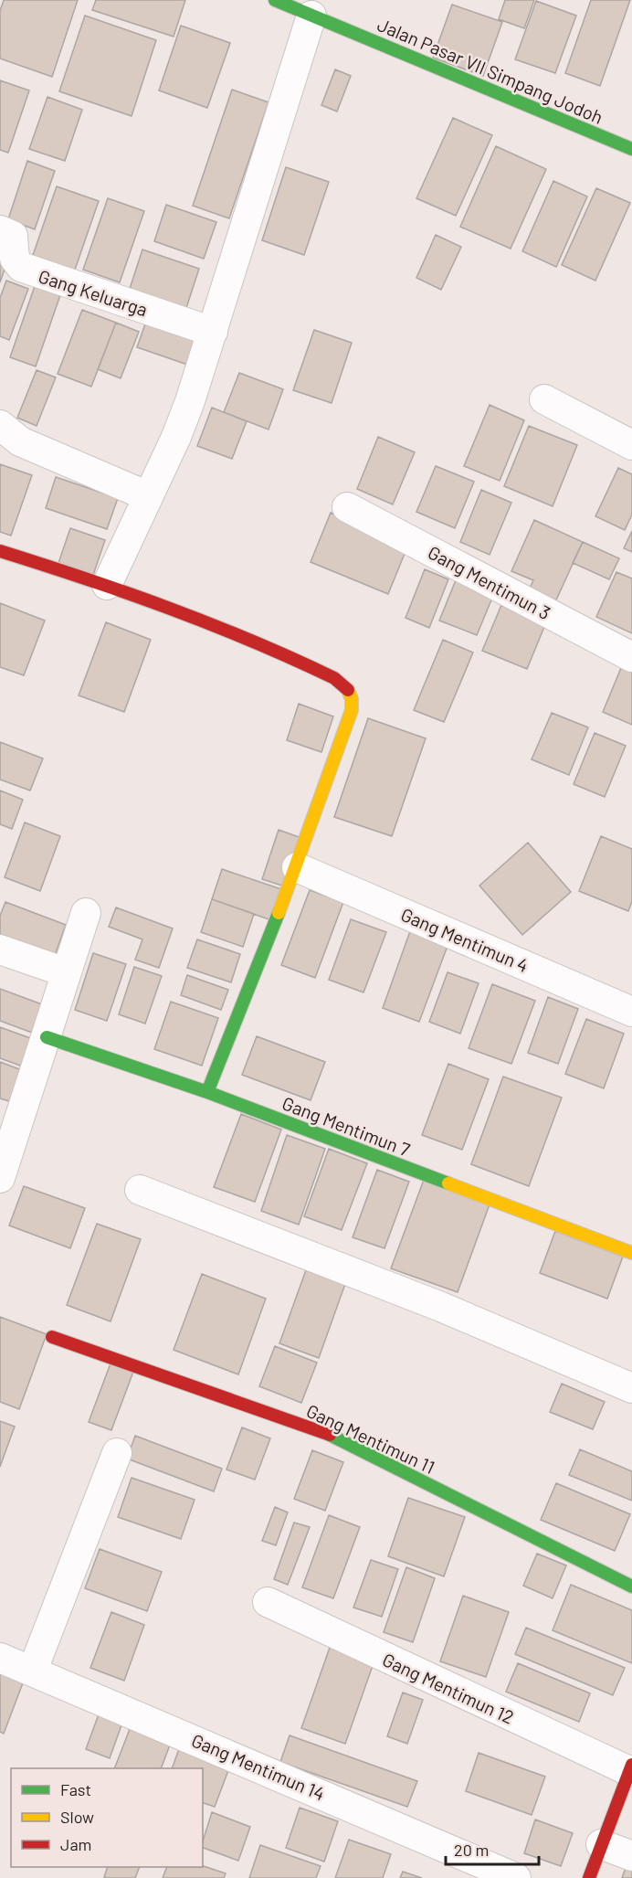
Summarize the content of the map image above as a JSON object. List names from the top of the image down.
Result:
{
  "streets": {
    "street": [
      "Jalan Pasar VII Simpang Jodoh",
      "Gang Keluarga",
      "Gang Mentimun 3",
      "Gang Mentimun 4",
      "Gang Mentimun 7",
      "Gang Mentimun 11",
      "Gang Mentimun 12",
      "Gang Mentimun 14"
    ]
  },
  "legend": ["Fast", "Slow", "Jam"],
  "scale_bar": "20 m"
}
